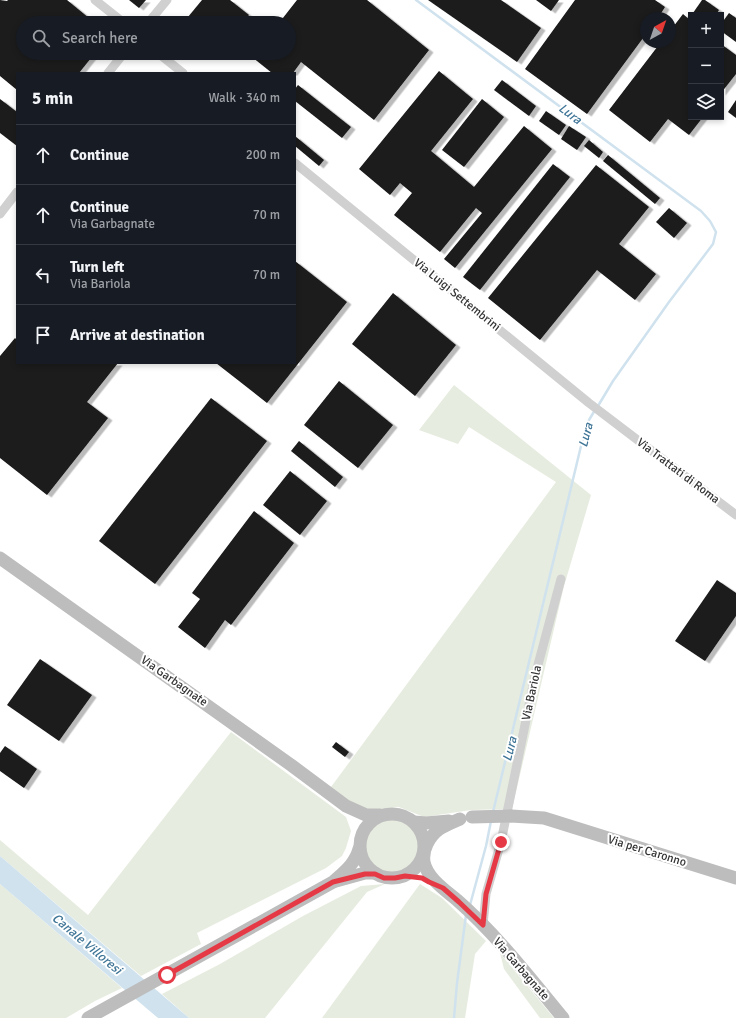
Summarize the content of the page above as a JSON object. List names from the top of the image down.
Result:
{
  "streets": {
    "main road": ["Via Garbagnate", "Via per Caronno"],
    "street": ["Via Luigi Settembrini", "Via Trattati di Roma", "Via Bariola"]
  },
  "crossings": [
    ["Via Luigi Settembrini", "Via Trattati di Roma"],
    ["Via Garbagnate", "Via Bariola"]
  ],
  "water": ["Lura", "Canale Villoresi"],
  "north": "top right",
  "page": {
    "map_buttons": ["+", "−"],
    "search": "Search here",
    "heading": ["5 min", "Walk · 340 m"],
    "list": [
      ["Continue", "200 m"],
      ["Continue", "Via Garbagnate", "70 m"],
      ["Turn left", "Via Bariola", "70 m"],
      "Arrive at destination"
    ]
  }
}
